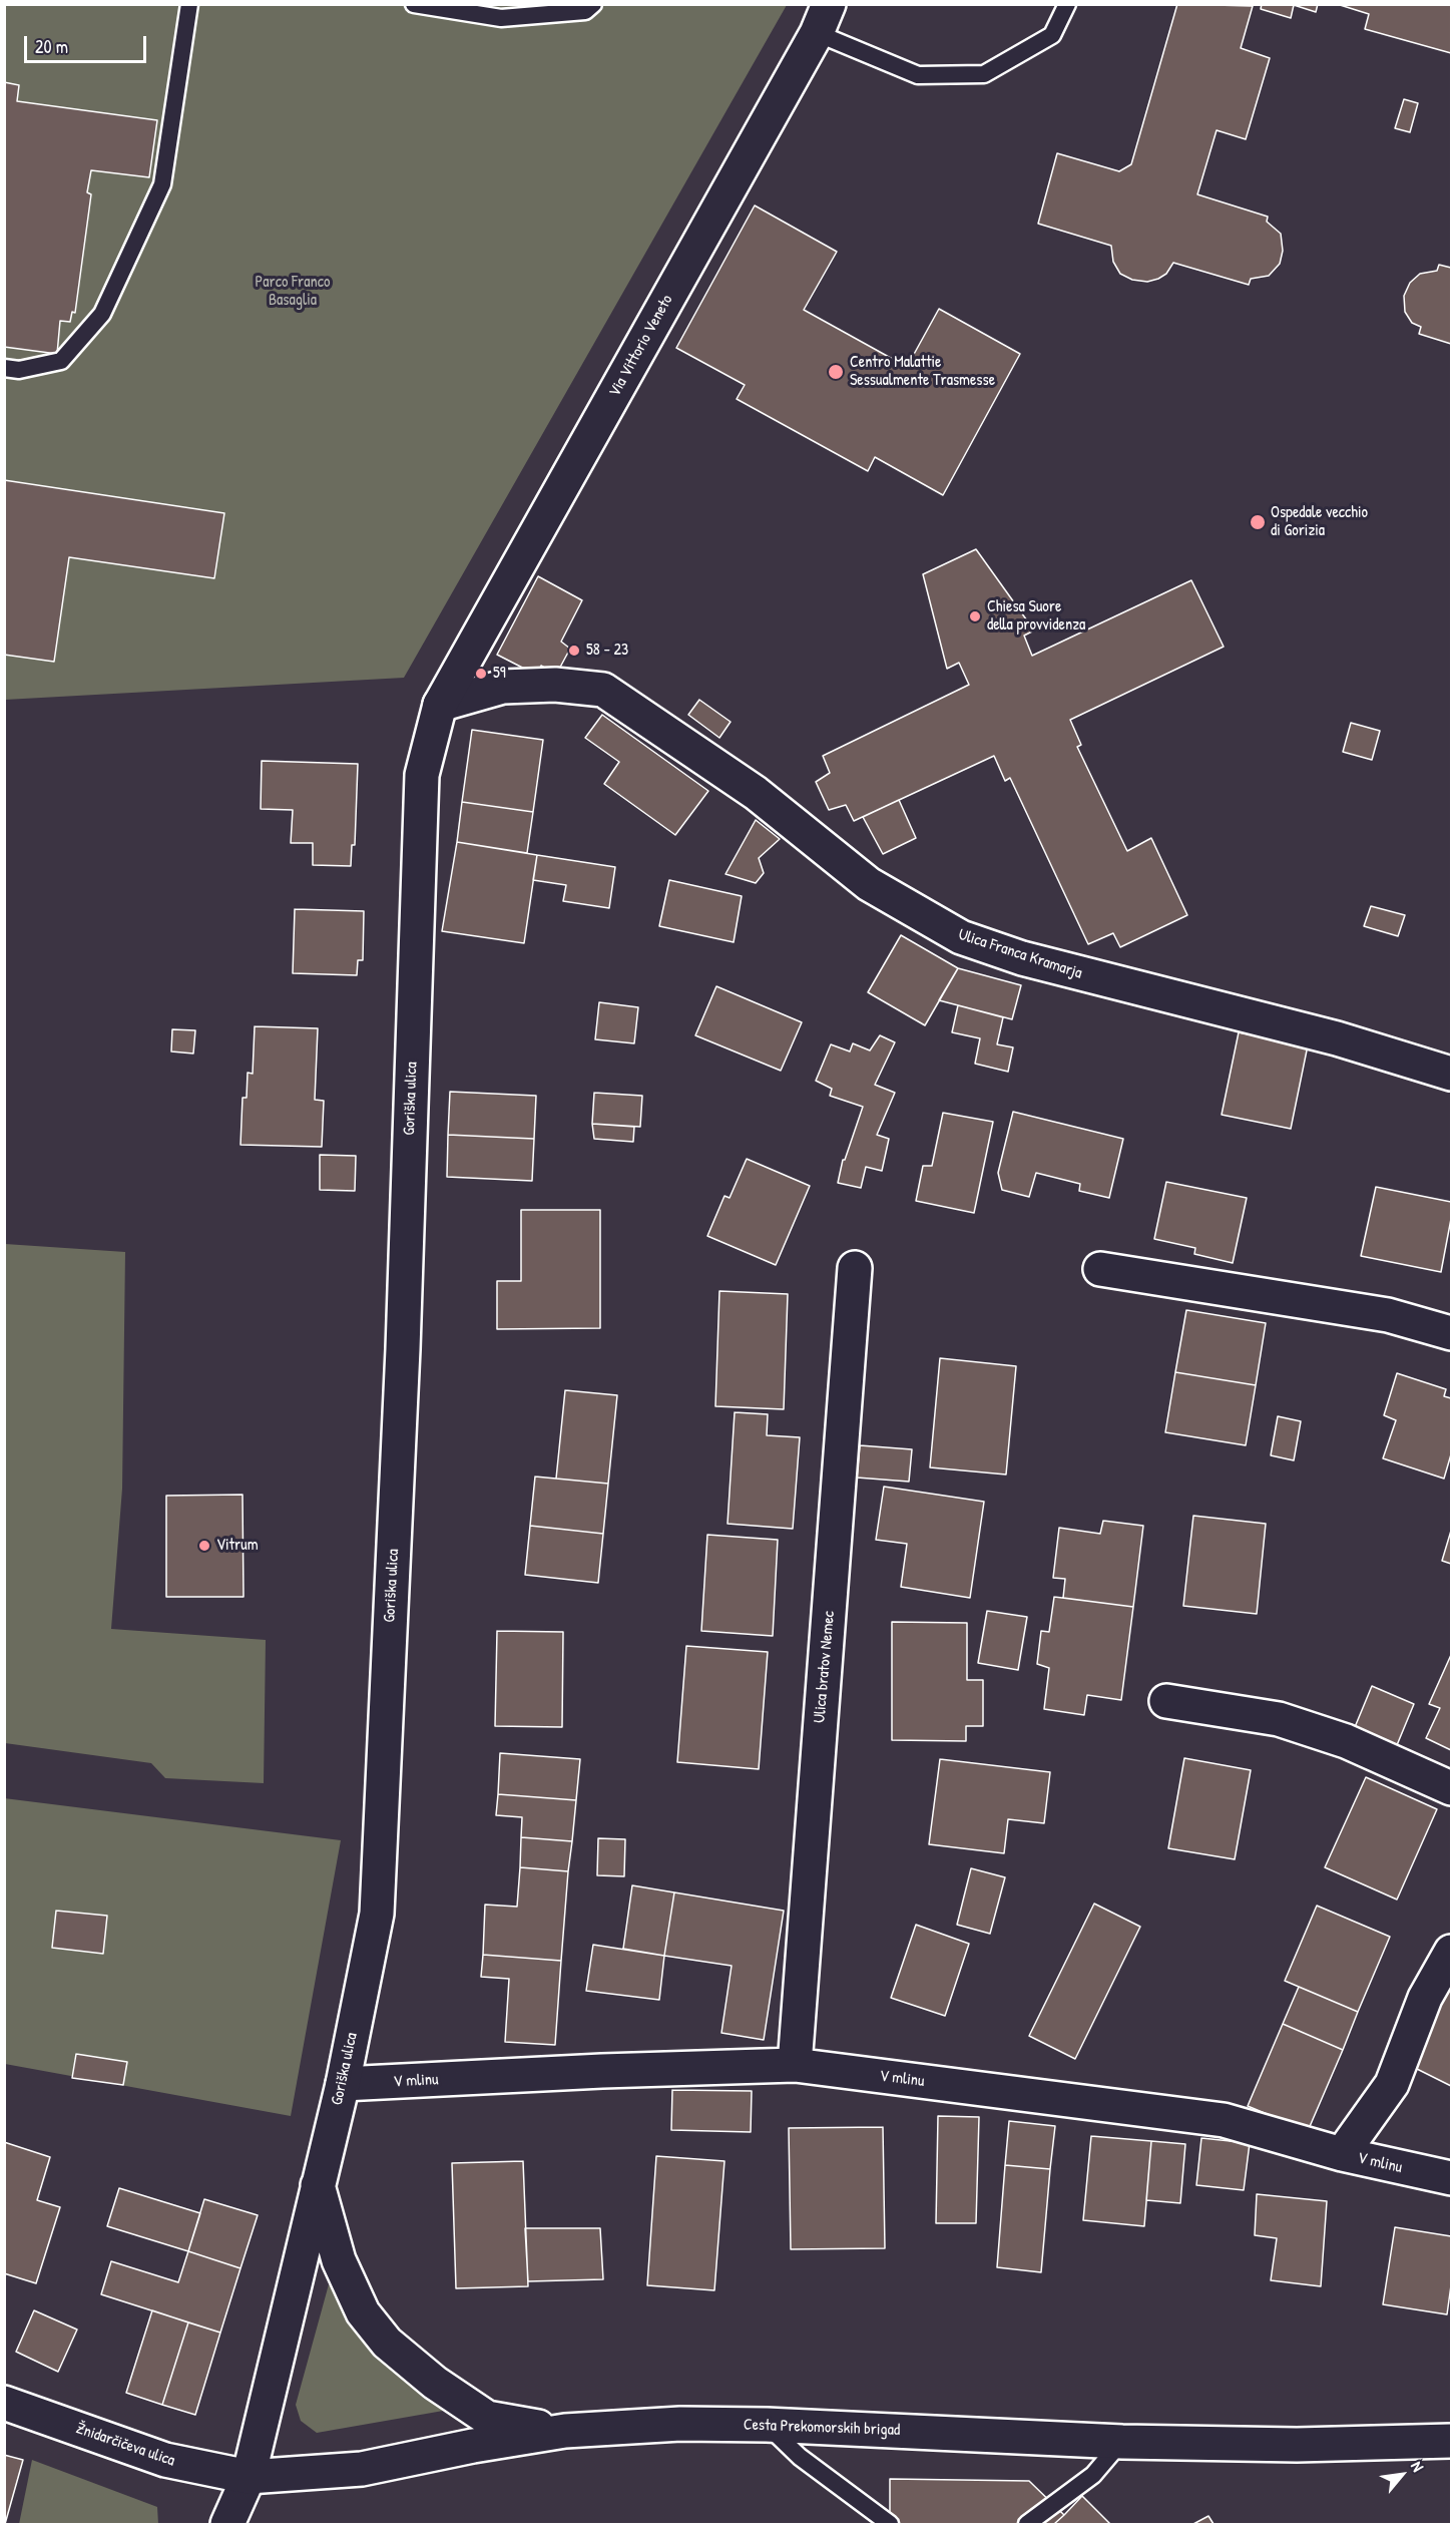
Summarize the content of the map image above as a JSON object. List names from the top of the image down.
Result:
{
  "streets": {
    "street": [
      "Via Vittorio Veneto",
      "Ulica Franca Kramarja",
      "Goriška ulica",
      "Ulica bratov Nemec",
      "V mlinu",
      "Cesta Prekomorskih brigad",
      "Žnidarčičeva ulica"
    ]
  },
  "crossings": [
    ["Via Vittorio Veneto", "Ulica Franca Kramarja"],
    ["Via Vittorio Veneto", "Goriška ulica"],
    ["Ulica Franca Kramarja", "Goriška ulica"],
    ["Goriška ulica", "V mlinu"],
    ["Goriška ulica", "Cesta Prekomorskih brigad"],
    ["Goriška ulica", "Žnidarčičeva ulica"],
    ["Ulica bratov Nemec", "V mlinu"],
    ["Cesta Prekomorskih brigad", "Žnidarčičeva ulica"]
  ],
  "parks": ["Parco Franco Basaglia"],
  "places": [
    "Centro Malattie Sessualmente Trasmesse",
    "Ospedale vecchio di Gorizia",
    "Chiesa Suore della provvidenza",
    "58 - 23",
    "59",
    "Vitrum"
  ],
  "scale_bar": "20 m",
  "north": "top right"
}
